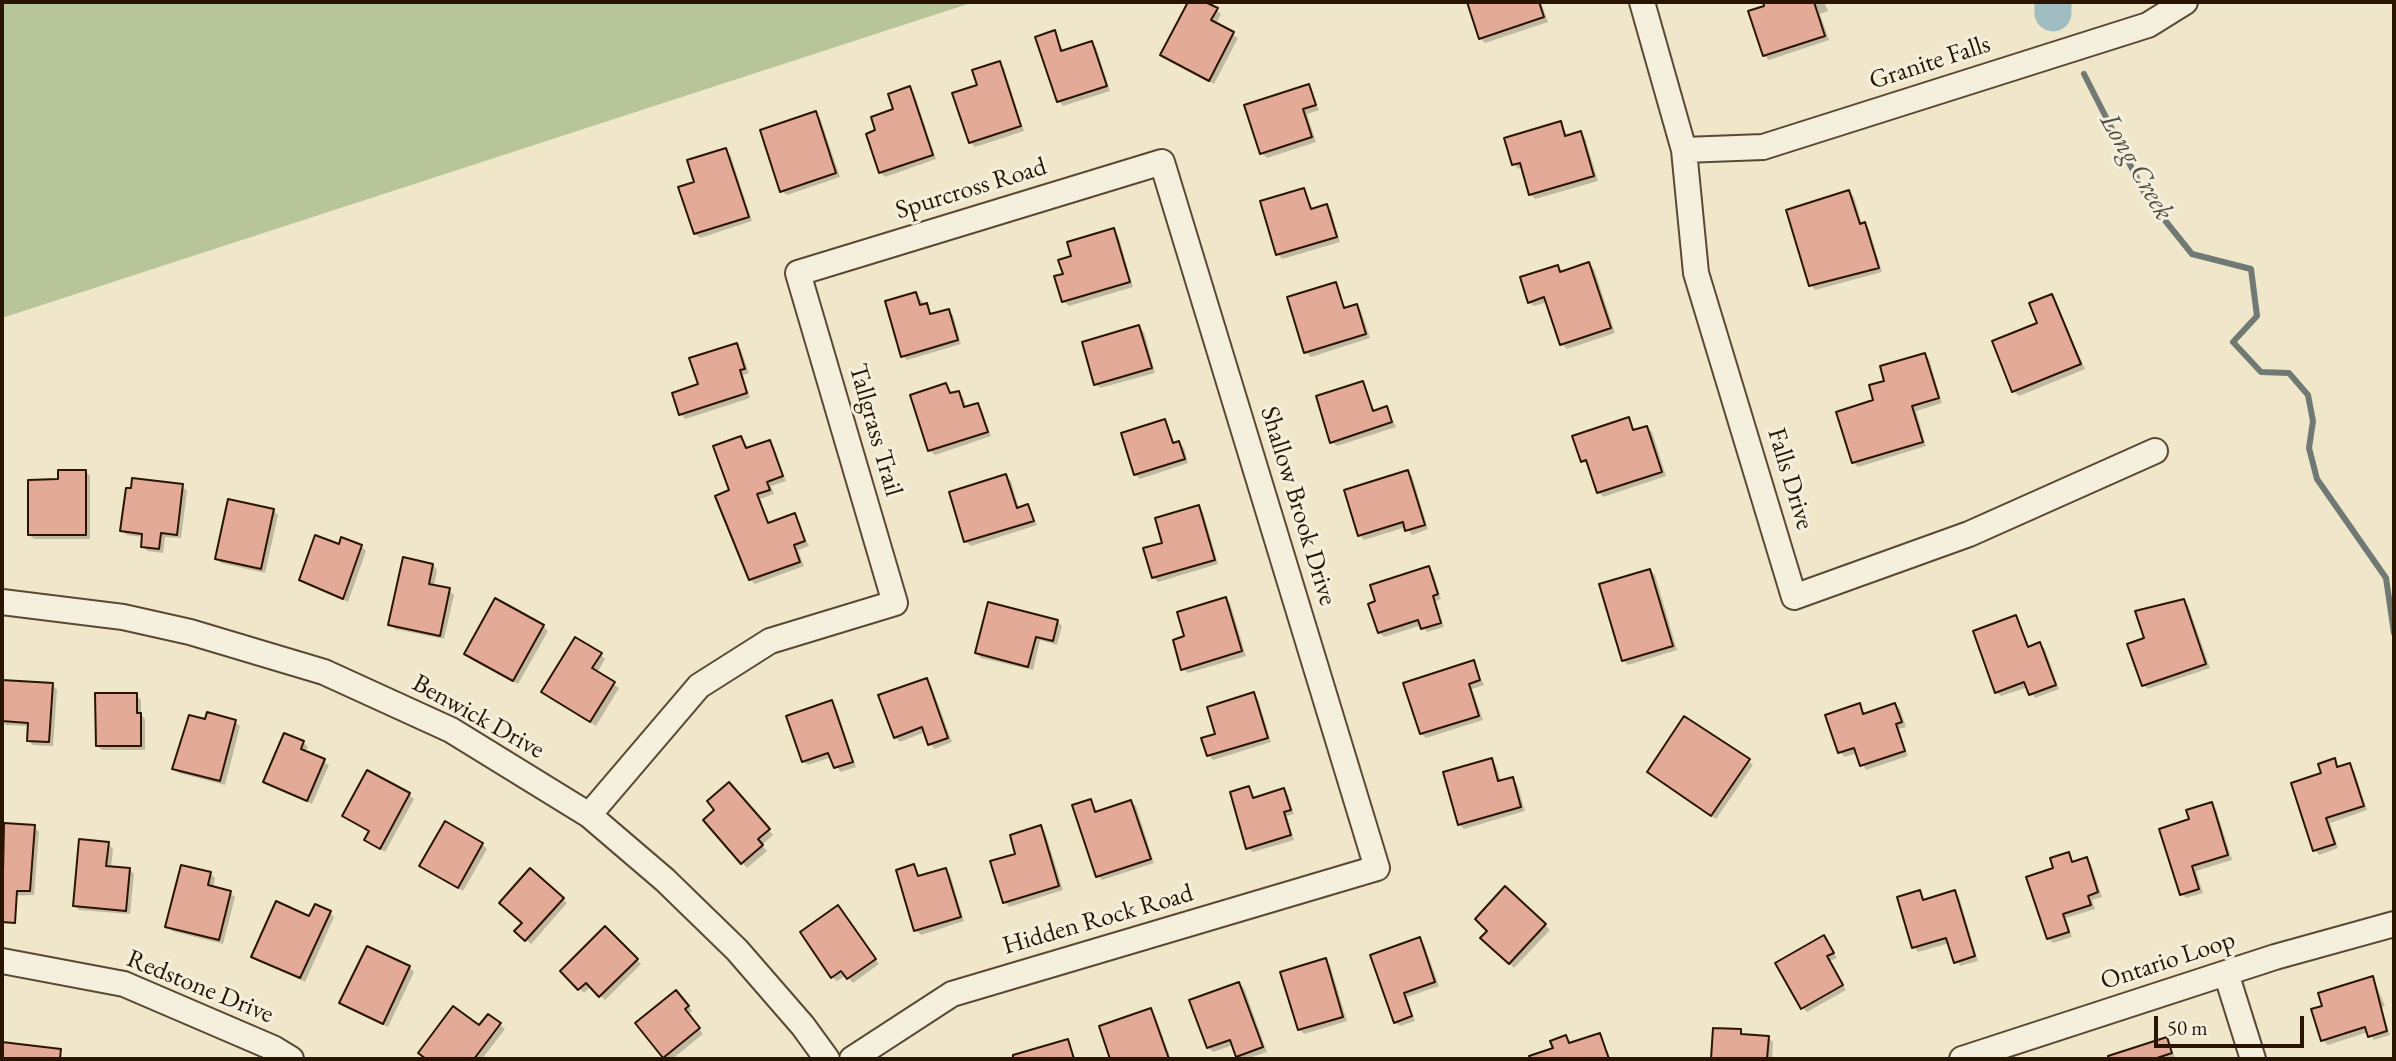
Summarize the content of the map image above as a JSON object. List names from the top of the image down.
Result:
{
  "streets": {
    "street": [
      "Granite Falls",
      "Spurcross Road",
      "Tallgrass Trail",
      "Falls Drive",
      "Shallow Brook Drive",
      "Benwick Drive",
      "Hidden Rock Road",
      "Ontario Loop",
      "Redstone Drive"
    ]
  },
  "crossings": [
    ["Granite Falls", "Falls Drive"],
    ["Spurcross Road", "Tallgrass Trail"],
    ["Spurcross Road", "Shallow Brook Drive"],
    ["Tallgrass Trail", "Benwick Drive"],
    ["Shallow Brook Drive", "Hidden Rock Road"]
  ],
  "water": ["Long Creek"],
  "scale_bar": "50 m"
}
